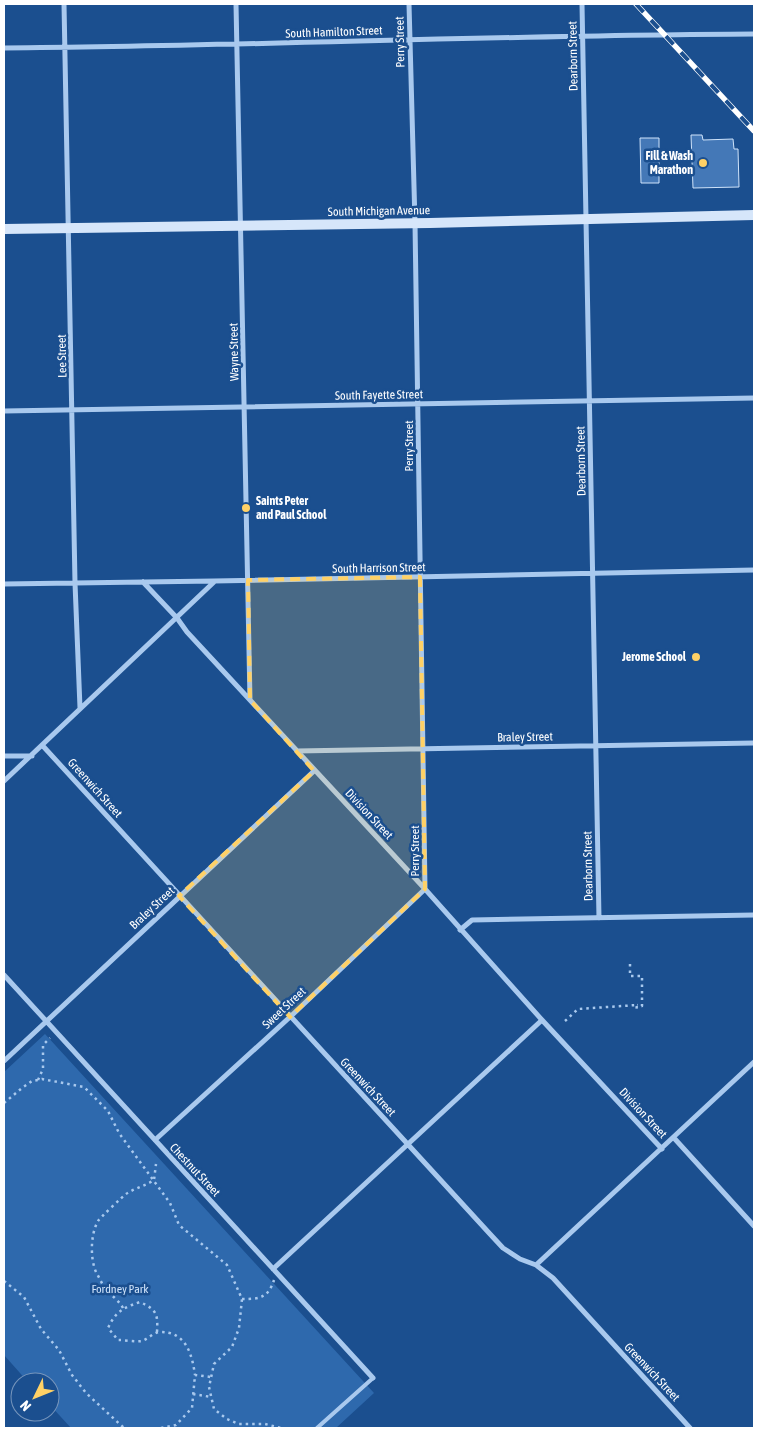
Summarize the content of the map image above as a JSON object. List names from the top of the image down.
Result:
{
  "streets": {
    "street": [
      "South Hamilton Street",
      "Perry Street",
      "Dearborn Street",
      "South Michigan Avenue",
      "Wayne Street",
      "Lee Street",
      "South Fayette Street",
      "South Harrison Street",
      "Braley Street",
      "Greenwich Street",
      "Division Street",
      "Sweet Street",
      "Chestnut Street"
    ]
  },
  "crossings": [
    ["South Hamilton Street", "Perry Street"],
    ["South Hamilton Street", "Dearborn Street"],
    ["South Hamilton Street", "Wayne Street"],
    ["South Hamilton Street", "Lee Street"],
    ["Perry Street", "South Michigan Avenue"],
    ["Perry Street", "South Fayette Street"],
    ["Perry Street", "South Harrison Street"],
    ["Perry Street", "Braley Street"],
    ["Perry Street", "Division Street"],
    ["Perry Street", "Sweet Street"],
    ["Dearborn Street", "South Michigan Avenue"],
    ["Dearborn Street", "South Fayette Street"],
    ["Dearborn Street", "South Harrison Street"],
    ["Dearborn Street", "Braley Street"],
    ["South Michigan Avenue", "Wayne Street"],
    ["South Michigan Avenue", "Lee Street"],
    ["Wayne Street", "South Fayette Street"],
    ["Wayne Street", "South Harrison Street"],
    ["Wayne Street", "Division Street"],
    ["Lee Street", "South Fayette Street"],
    ["Lee Street", "South Harrison Street"],
    ["South Harrison Street", "Division Street"],
    ["Braley Street", "Greenwich Street"],
    ["Braley Street", "Division Street"],
    ["Braley Street", "Chestnut Street"],
    ["Greenwich Street", "Sweet Street"],
    ["Division Street", "Sweet Street"],
    ["Sweet Street", "Chestnut Street"]
  ],
  "parks": ["Fordney Park"],
  "places": ["Fill & Wash Marathon", "Saints Peter and Paul School", "Jerome School"],
  "north": "bottom left"
}
